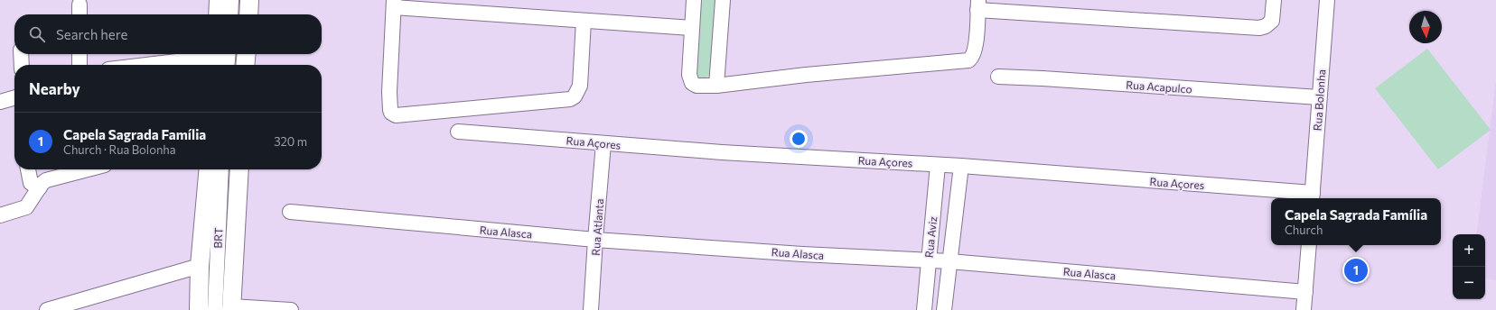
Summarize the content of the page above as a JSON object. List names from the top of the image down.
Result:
{
  "streets": {
    "street": [
      "Rua Acapulco",
      "Rua Bolonha",
      "Rua Açores",
      "Rua Atlanta",
      "Rua Alasca",
      "Rua Aviz",
      "BRT"
    ]
  },
  "crossings": [
    ["Rua Acapulco", "Rua Bolonha"],
    ["Rua Bolonha", "Rua Açores"],
    ["Rua Açores", "Rua Atlanta"],
    ["Rua Açores", "Rua Aviz"],
    ["Rua Atlanta", "Rua Alasca"],
    ["Rua Alasca", "Rua Aviz"]
  ],
  "north": "bottom",
  "page": {
    "search": "Search here",
    "heading": "Nearby",
    "list": [
      {
        "mark": "1",
        "name": "Capela Sagrada Família",
        "note": "Church · Rua Bolonha",
        "value": "320 m"
      }
    ],
    "popup": ["Capela Sagrada Família", "Church"],
    "map_buttons": ["+", "−"],
    "pins": "1"
  }
}
